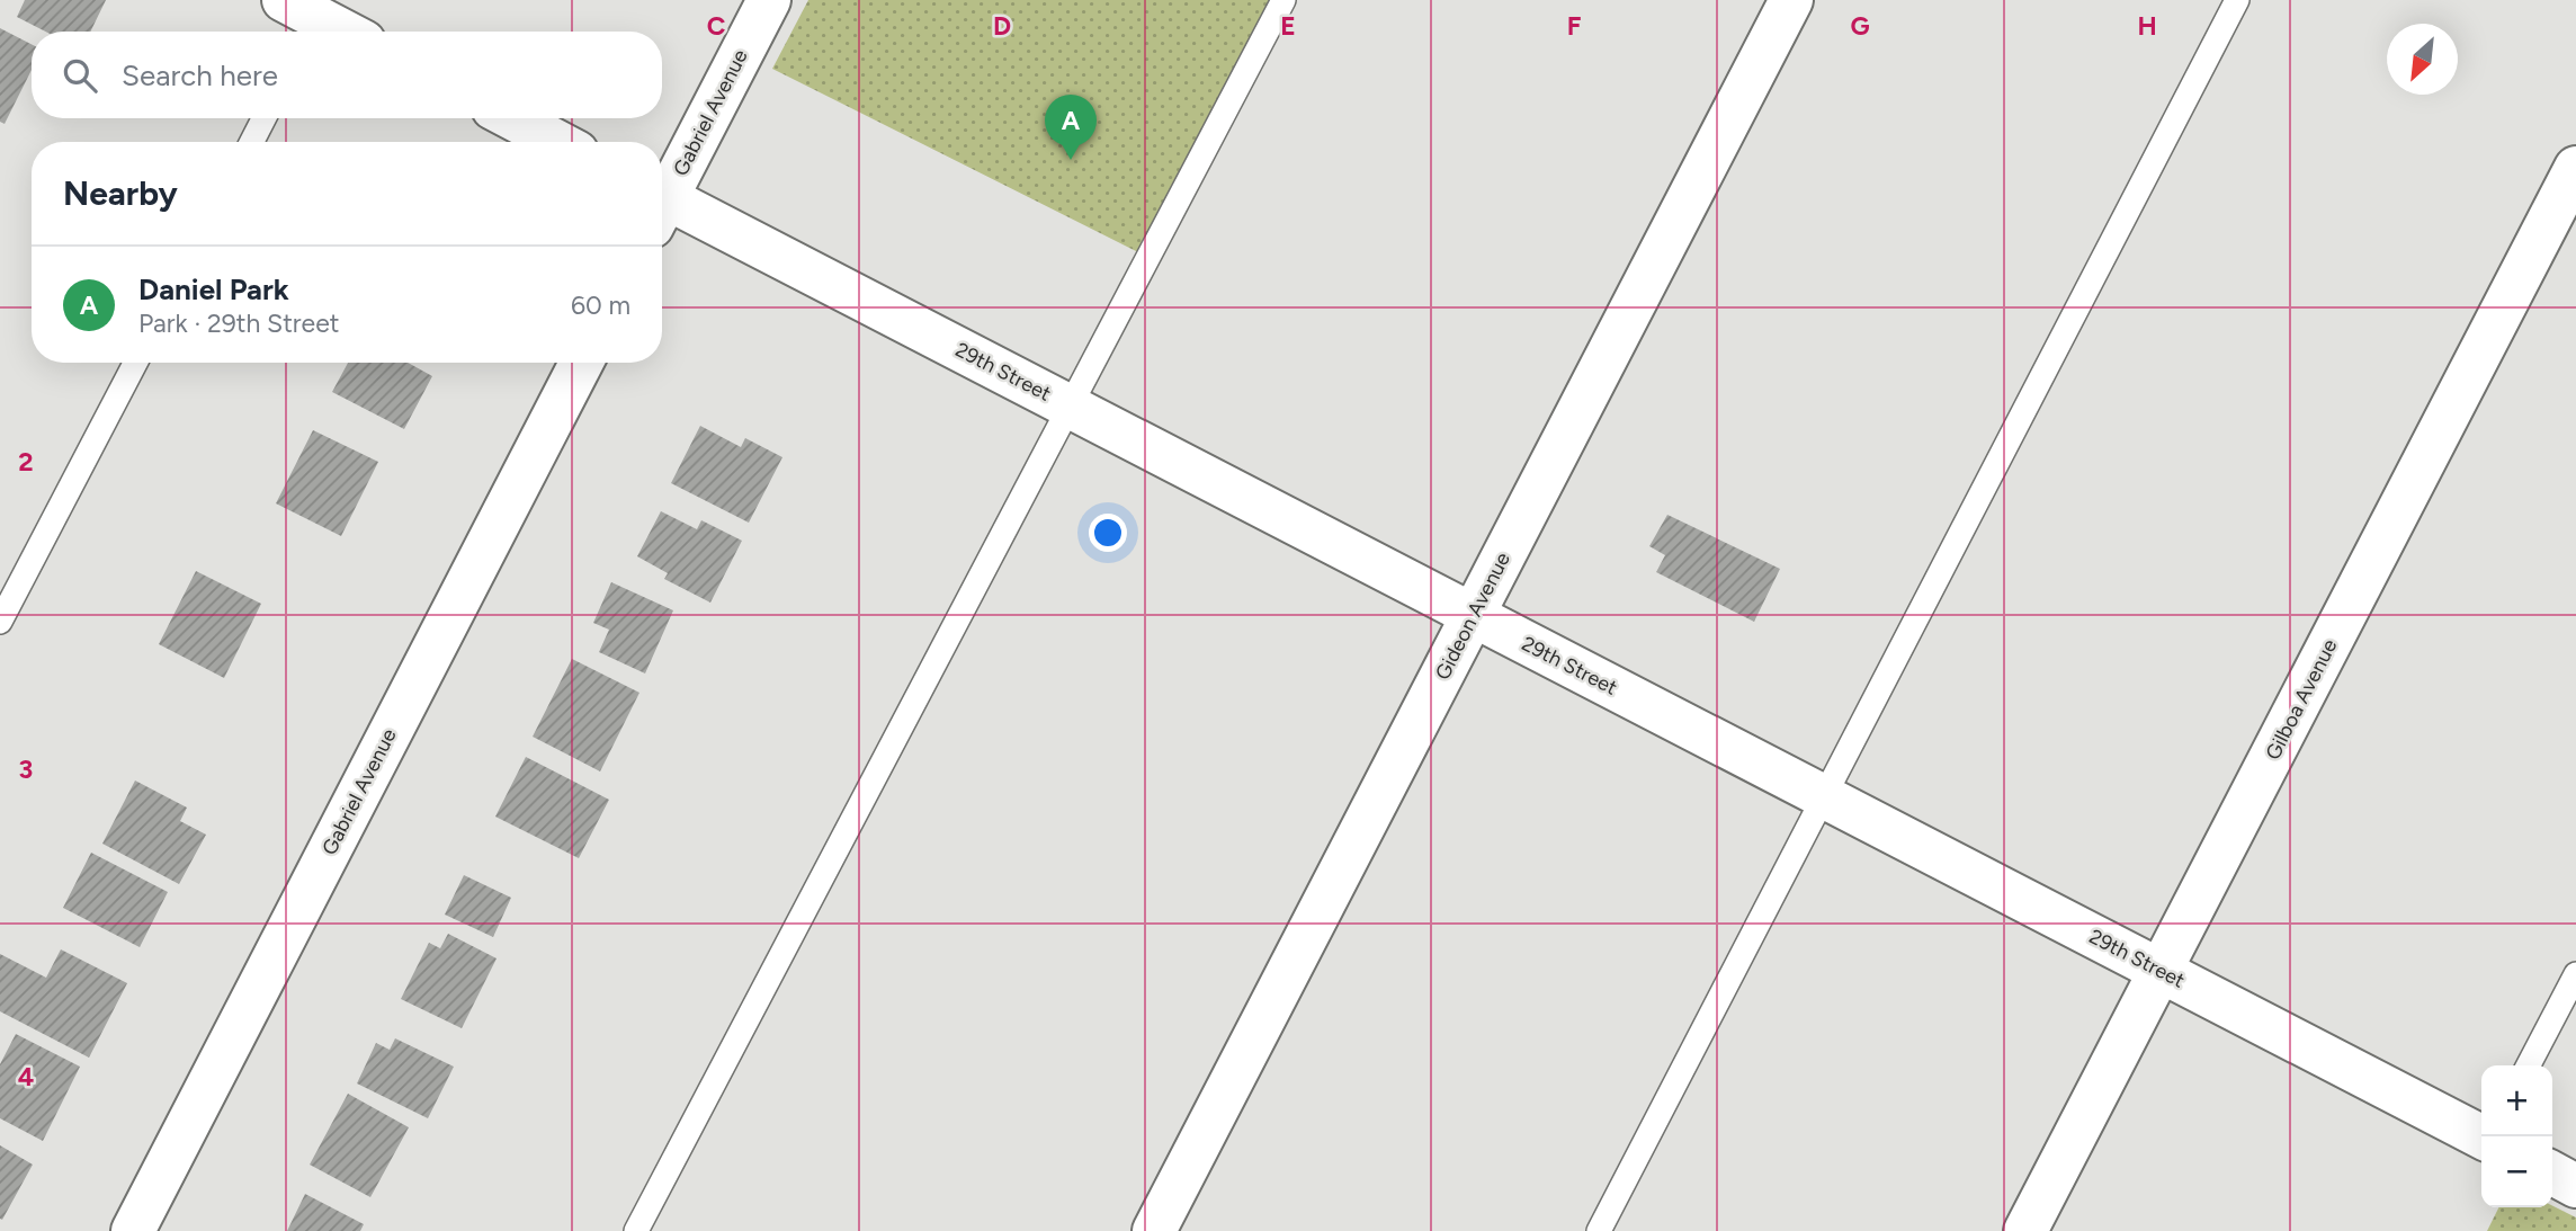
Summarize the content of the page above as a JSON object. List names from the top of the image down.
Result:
{
  "streets": {
    "street": [
      "Gabriel Avenue",
      "29th Street",
      "Gideon Avenue",
      "Gilboa Avenue"
    ]
  },
  "crossings": [
    ["29th Street", "Gideon Avenue"],
    ["29th Street", "Gilboa Avenue"]
  ],
  "north": "bottom left",
  "page": {
    "search": "Search here",
    "pins": "A",
    "heading": "Nearby",
    "list": [
      {
        "mark": "A",
        "name": "Daniel Park",
        "note": "Park · 29th Street",
        "value": "60 m"
      }
    ],
    "map_buttons": ["+", "−"]
  },
  "grid": {
    "columns": [
      "C",
      "D",
      "E",
      "F",
      "G",
      "H"
    ],
    "rows": ["2", "3", "4"]
  }
}
